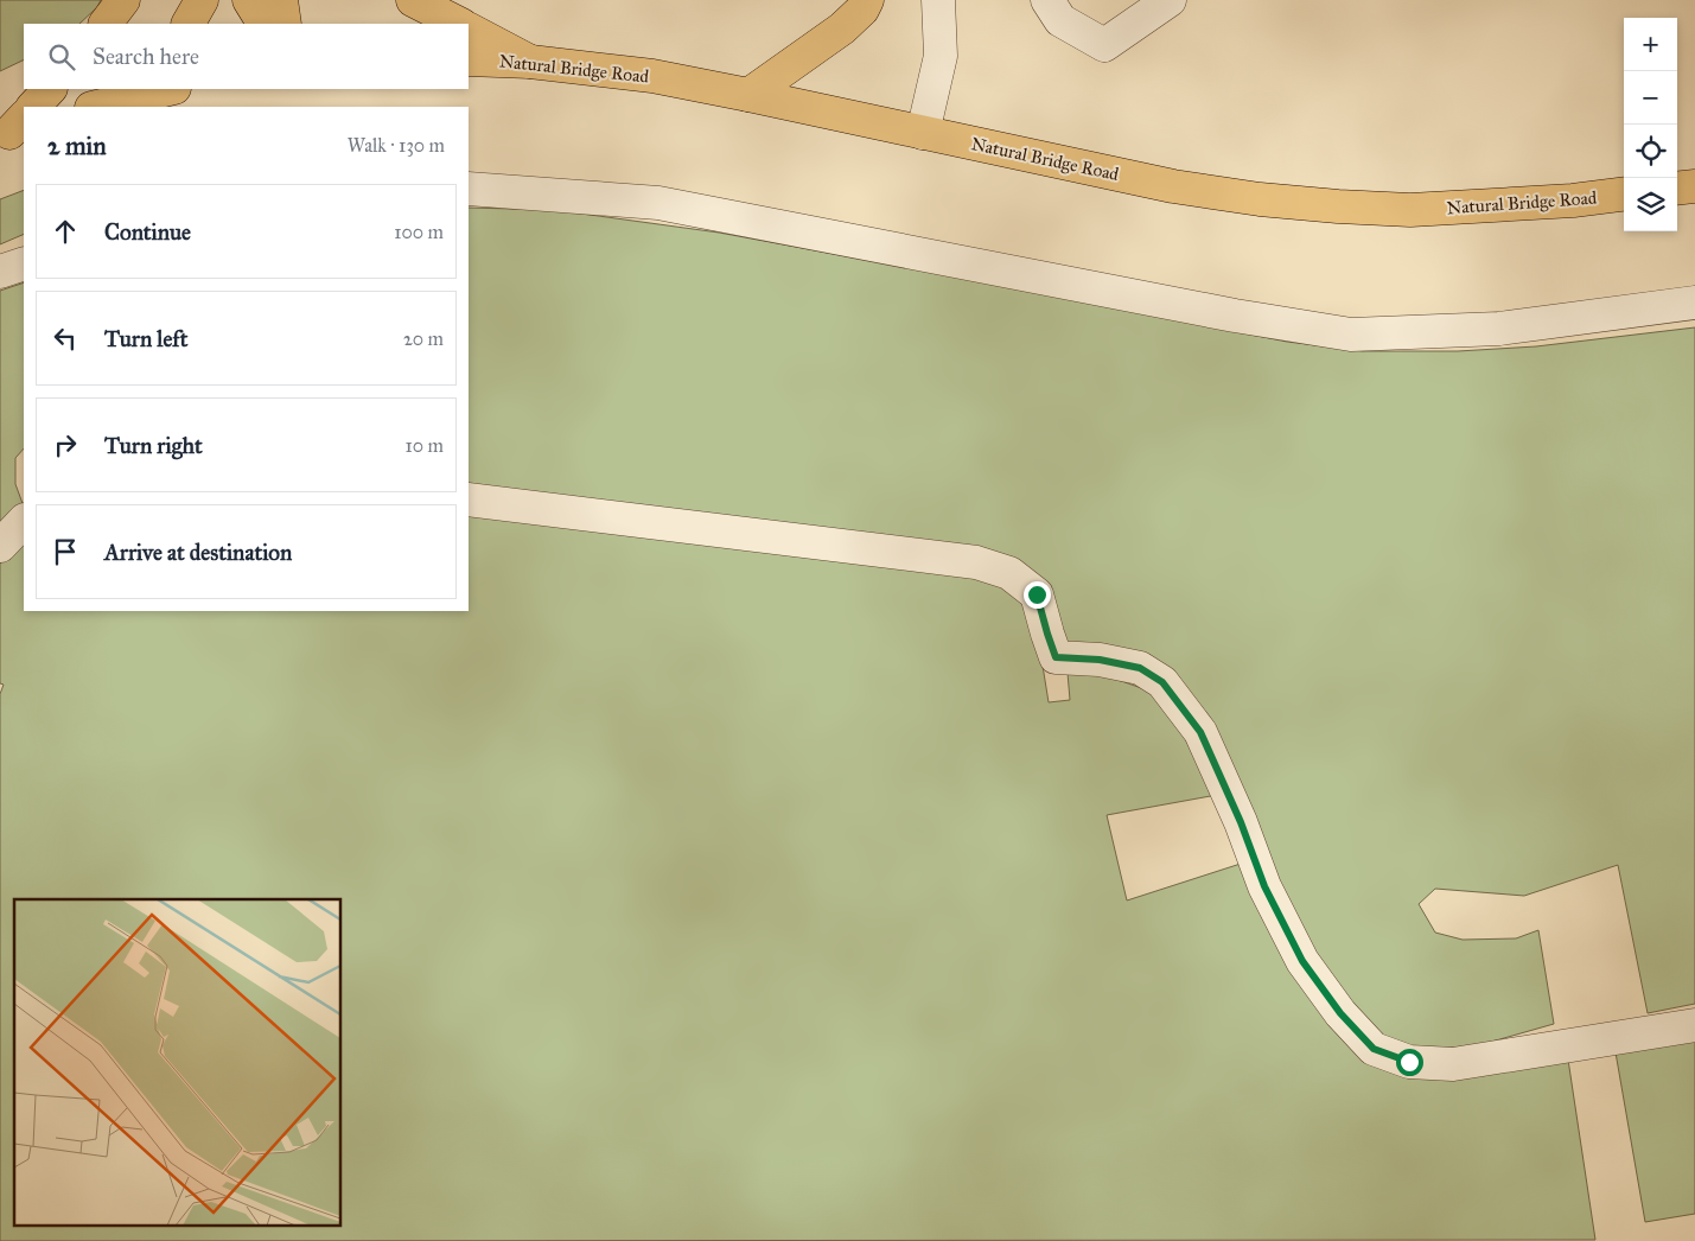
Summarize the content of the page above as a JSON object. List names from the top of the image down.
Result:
{
  "streets": {
    "main road": ["Natural Bridge Road"]
  },
  "page": {
    "map_buttons": ["+", "−"],
    "search": "Search here",
    "heading": ["2 min", "Walk · 130 m"],
    "list": [
      ["Continue", "100 m"],
      ["Turn left", "20 m"],
      ["Turn right", "10 m"],
      "Arrive at destination"
    ]
  }
}
